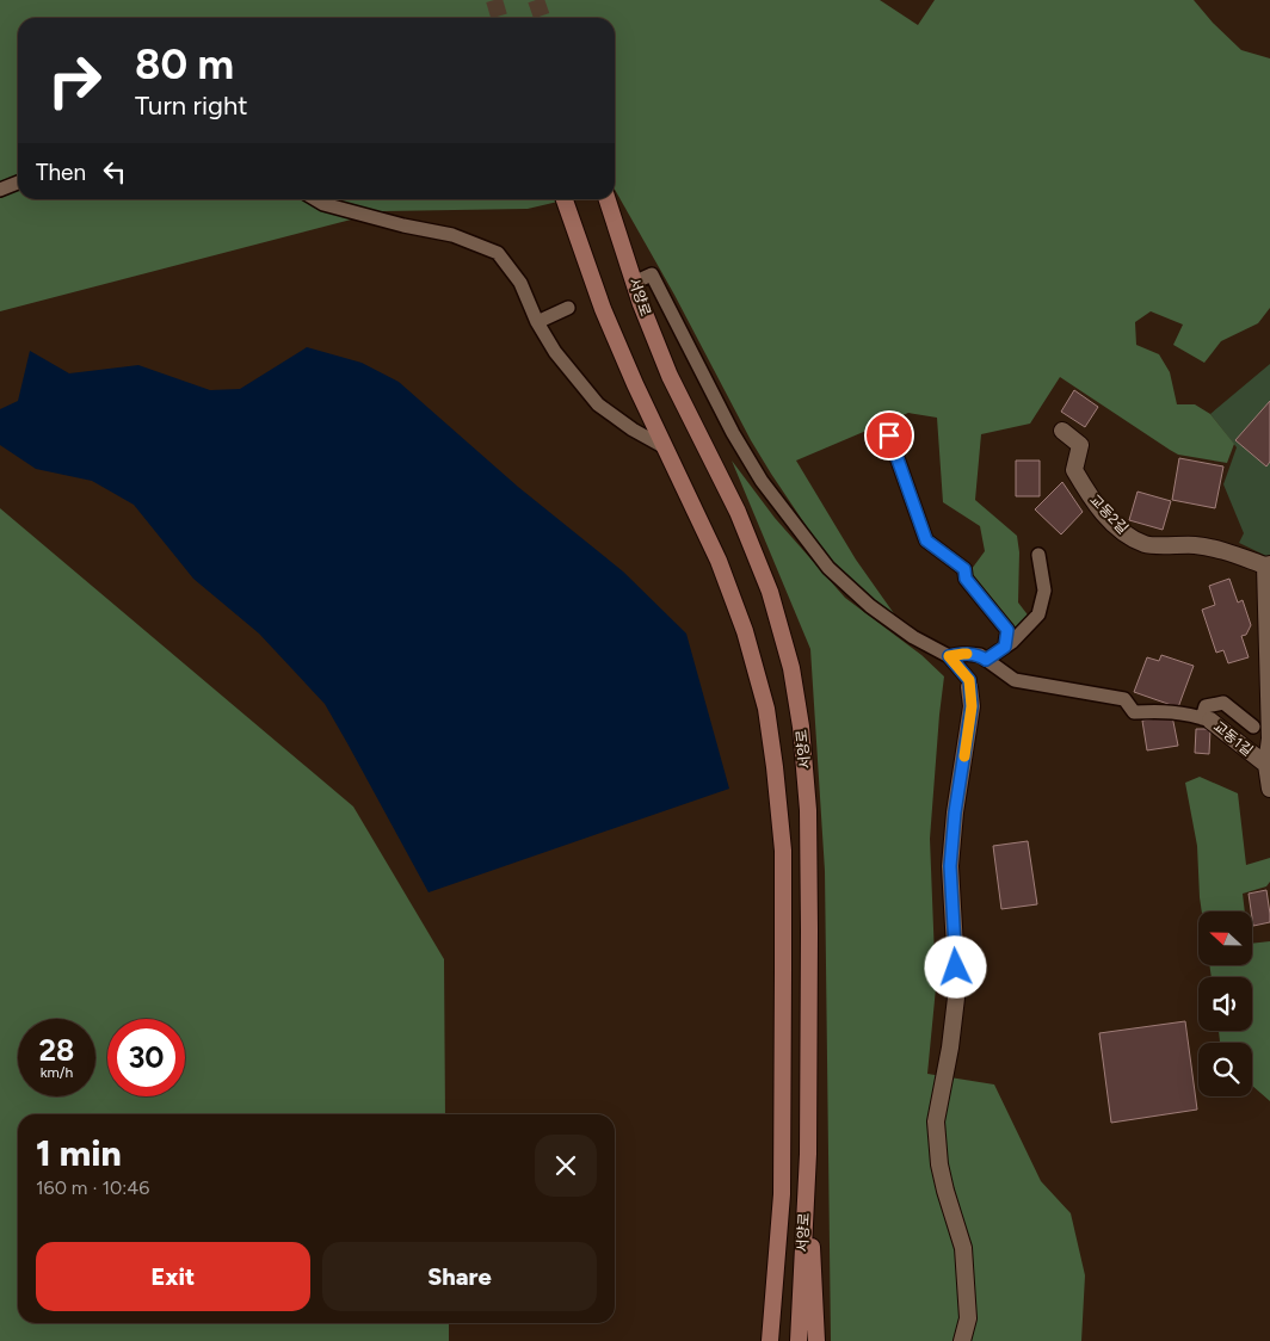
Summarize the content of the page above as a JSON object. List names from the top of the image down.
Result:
{
  "streets": {
    "main road": ["서양로"],
    "street": ["교동2길", "교동1길"]
  },
  "north": "left",
  "page": {
    "turn": ["80 m", "Turn right"],
    "then": "Then",
    "speed": "28 km/h",
    "limit": "30",
    "heading": ["1 min", "160 m · 10:46"],
    "buttons": ["Exit", "Share"]
  }
}
